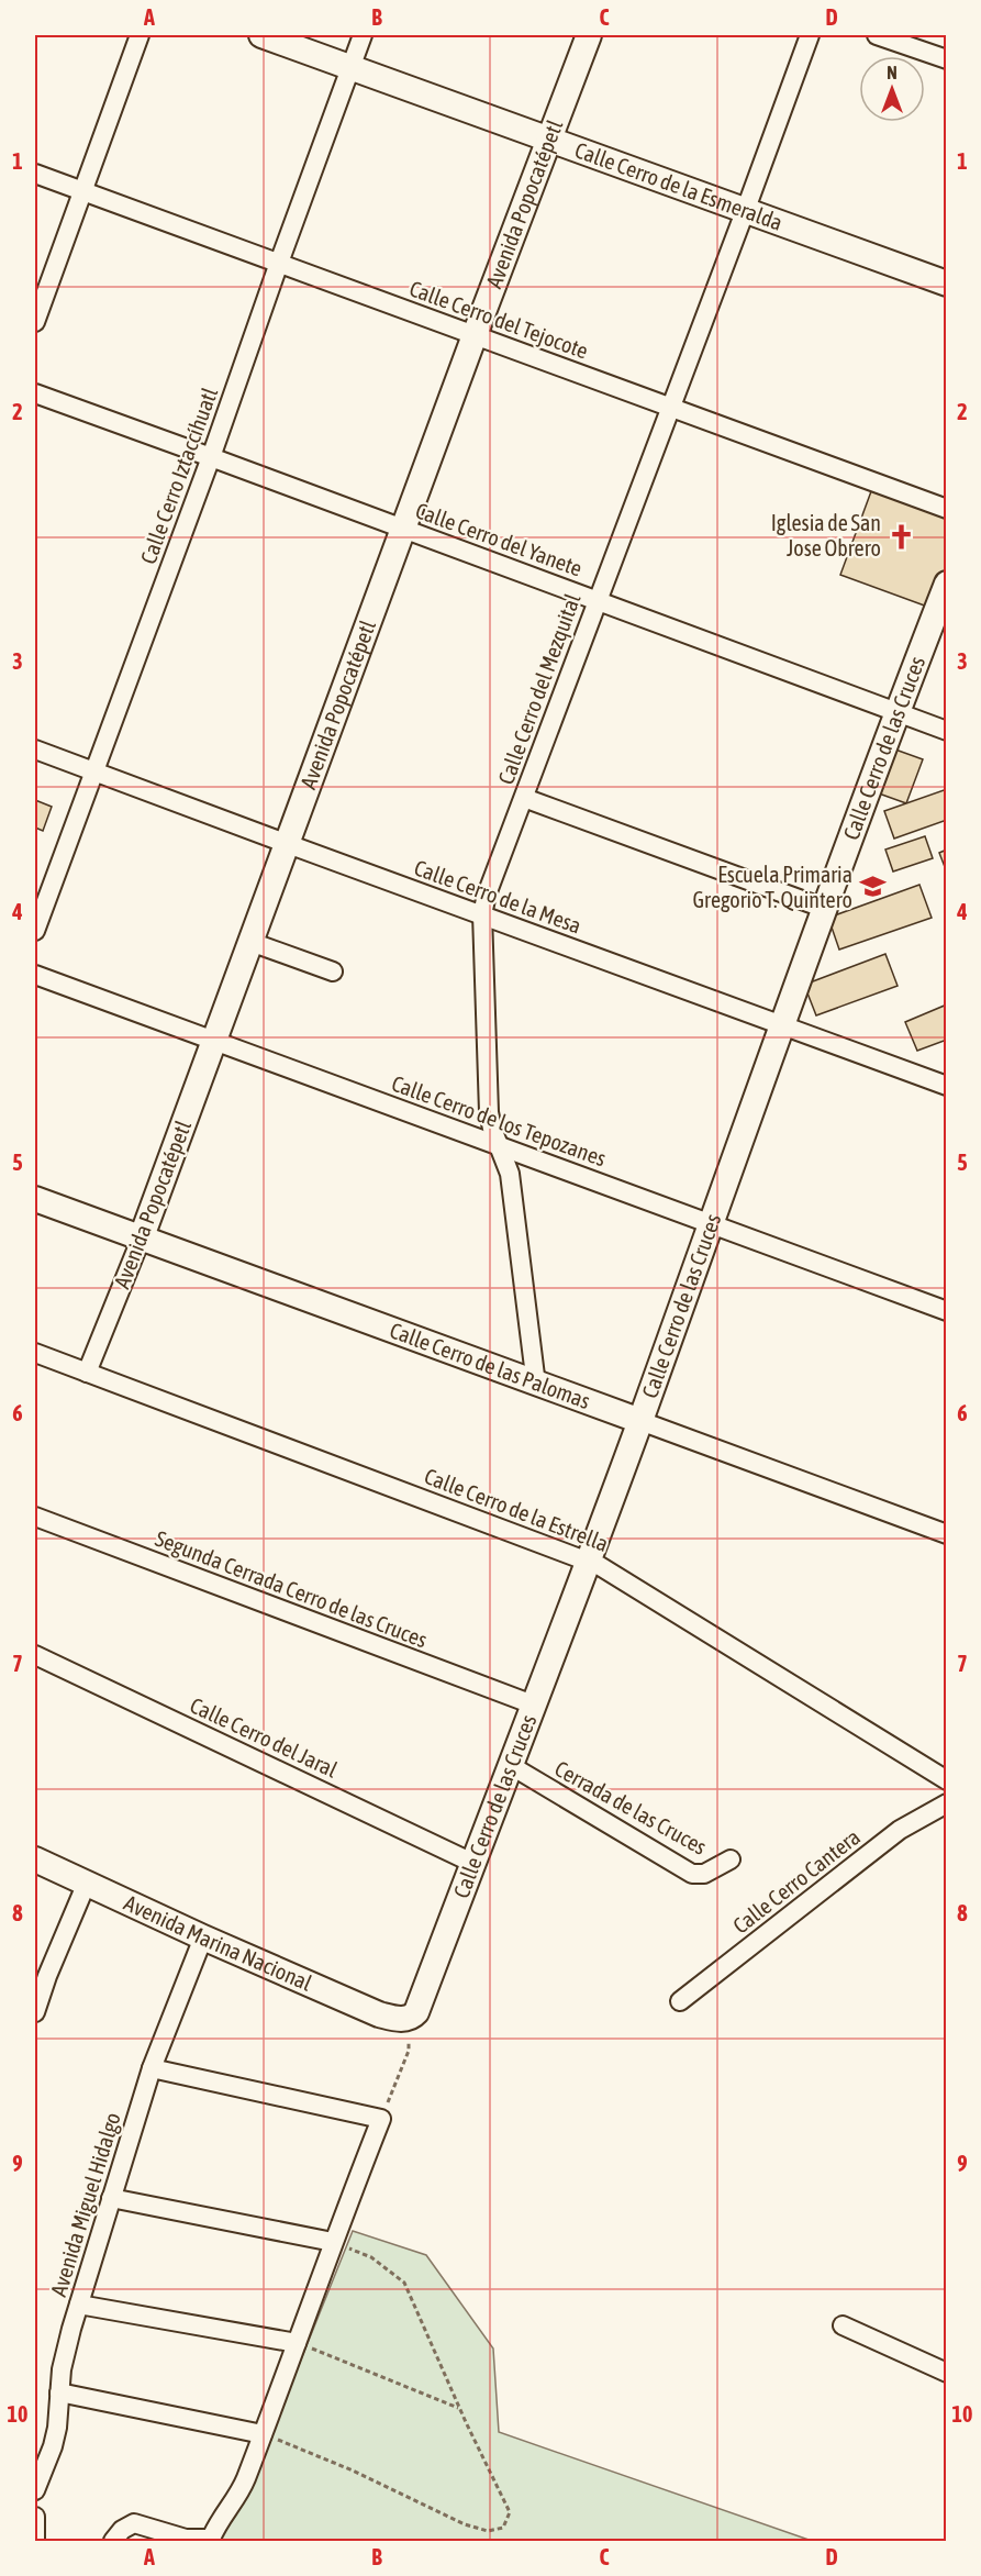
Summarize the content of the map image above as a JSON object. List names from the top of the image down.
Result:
{
  "streets": {
    "street": [
      "Calle Cerro de la Esmeralda",
      "Avenida Popocatépetl",
      "Calle Cerro del Tejocote",
      "Calle Cerro Iztaccíhuatl",
      "Calle Cerro del Yanete",
      "Calle Cerro del Mezquital",
      "Calle Cerro de las Cruces",
      "Calle Cerro de la Mesa",
      "Calle Cerro de los Tepozanes",
      "Calle Cerro de las Palomas",
      "Calle Cerro de la Estrella",
      "Segunda Cerrada Cerro de las Cruces",
      "Calle Cerro del Jaral",
      "Cerrada de las Cruces",
      "Calle Cerro Cantera",
      "Avenida Marina Nacional",
      "Avenida Miguel Hidalgo"
    ]
  },
  "crossings": [
    ["Calle Cerro de la Esmeralda", "Avenida Popocatépetl"],
    ["Calle Cerro de la Esmeralda", "Calle Cerro Iztaccíhuatl"],
    ["Calle Cerro de la Esmeralda", "Calle Cerro del Mezquital"],
    ["Avenida Popocatépetl", "Calle Cerro del Tejocote"],
    ["Avenida Popocatépetl", "Calle Cerro del Yanete"],
    ["Avenida Popocatépetl", "Calle Cerro de la Mesa"],
    ["Avenida Popocatépetl", "Calle Cerro de los Tepozanes"],
    ["Avenida Popocatépetl", "Calle Cerro de las Palomas"],
    ["Avenida Popocatépetl", "Calle Cerro de la Estrella"],
    ["Calle Cerro del Tejocote", "Calle Cerro Iztaccíhuatl"],
    ["Calle Cerro del Tejocote", "Calle Cerro del Mezquital"],
    ["Calle Cerro Iztaccíhuatl", "Calle Cerro del Yanete"],
    ["Calle Cerro Iztaccíhuatl", "Calle Cerro de la Mesa"],
    ["Calle Cerro del Yanete", "Calle Cerro del Mezquital"],
    ["Calle Cerro del Yanete", "Calle Cerro de las Cruces"],
    ["Calle Cerro del Mezquital", "Calle Cerro de la Mesa"],
    ["Calle Cerro del Mezquital", "Calle Cerro de los Tepozanes"],
    ["Calle Cerro del Mezquital", "Calle Cerro de las Palomas"],
    ["Calle Cerro de las Cruces", "Calle Cerro de la Mesa"],
    ["Calle Cerro de las Cruces", "Calle Cerro de los Tepozanes"],
    ["Calle Cerro de las Cruces", "Calle Cerro de las Palomas"],
    ["Calle Cerro de las Cruces", "Calle Cerro de la Estrella"],
    ["Calle Cerro de las Cruces", "Segunda Cerrada Cerro de las Cruces"],
    ["Calle Cerro de las Cruces", "Calle Cerro del Jaral"],
    ["Calle Cerro de las Cruces", "Cerrada de las Cruces"],
    ["Calle Cerro de las Cruces", "Avenida Marina Nacional"],
    ["Avenida Marina Nacional", "Avenida Miguel Hidalgo"]
  ],
  "places": {
    "church": ["Iglesia de San Jose Obrero"],
    "school or university": ["Escuela Primaria Gregorio T. Quintero"]
  },
  "north": "top",
  "grid": {
    "columns": [
      "A",
      "B",
      "C",
      "D"
    ],
    "rows": [
      "1",
      "2",
      "3",
      "4",
      "5",
      "6",
      "7",
      "8",
      "9",
      "10"
    ]
  }
}
